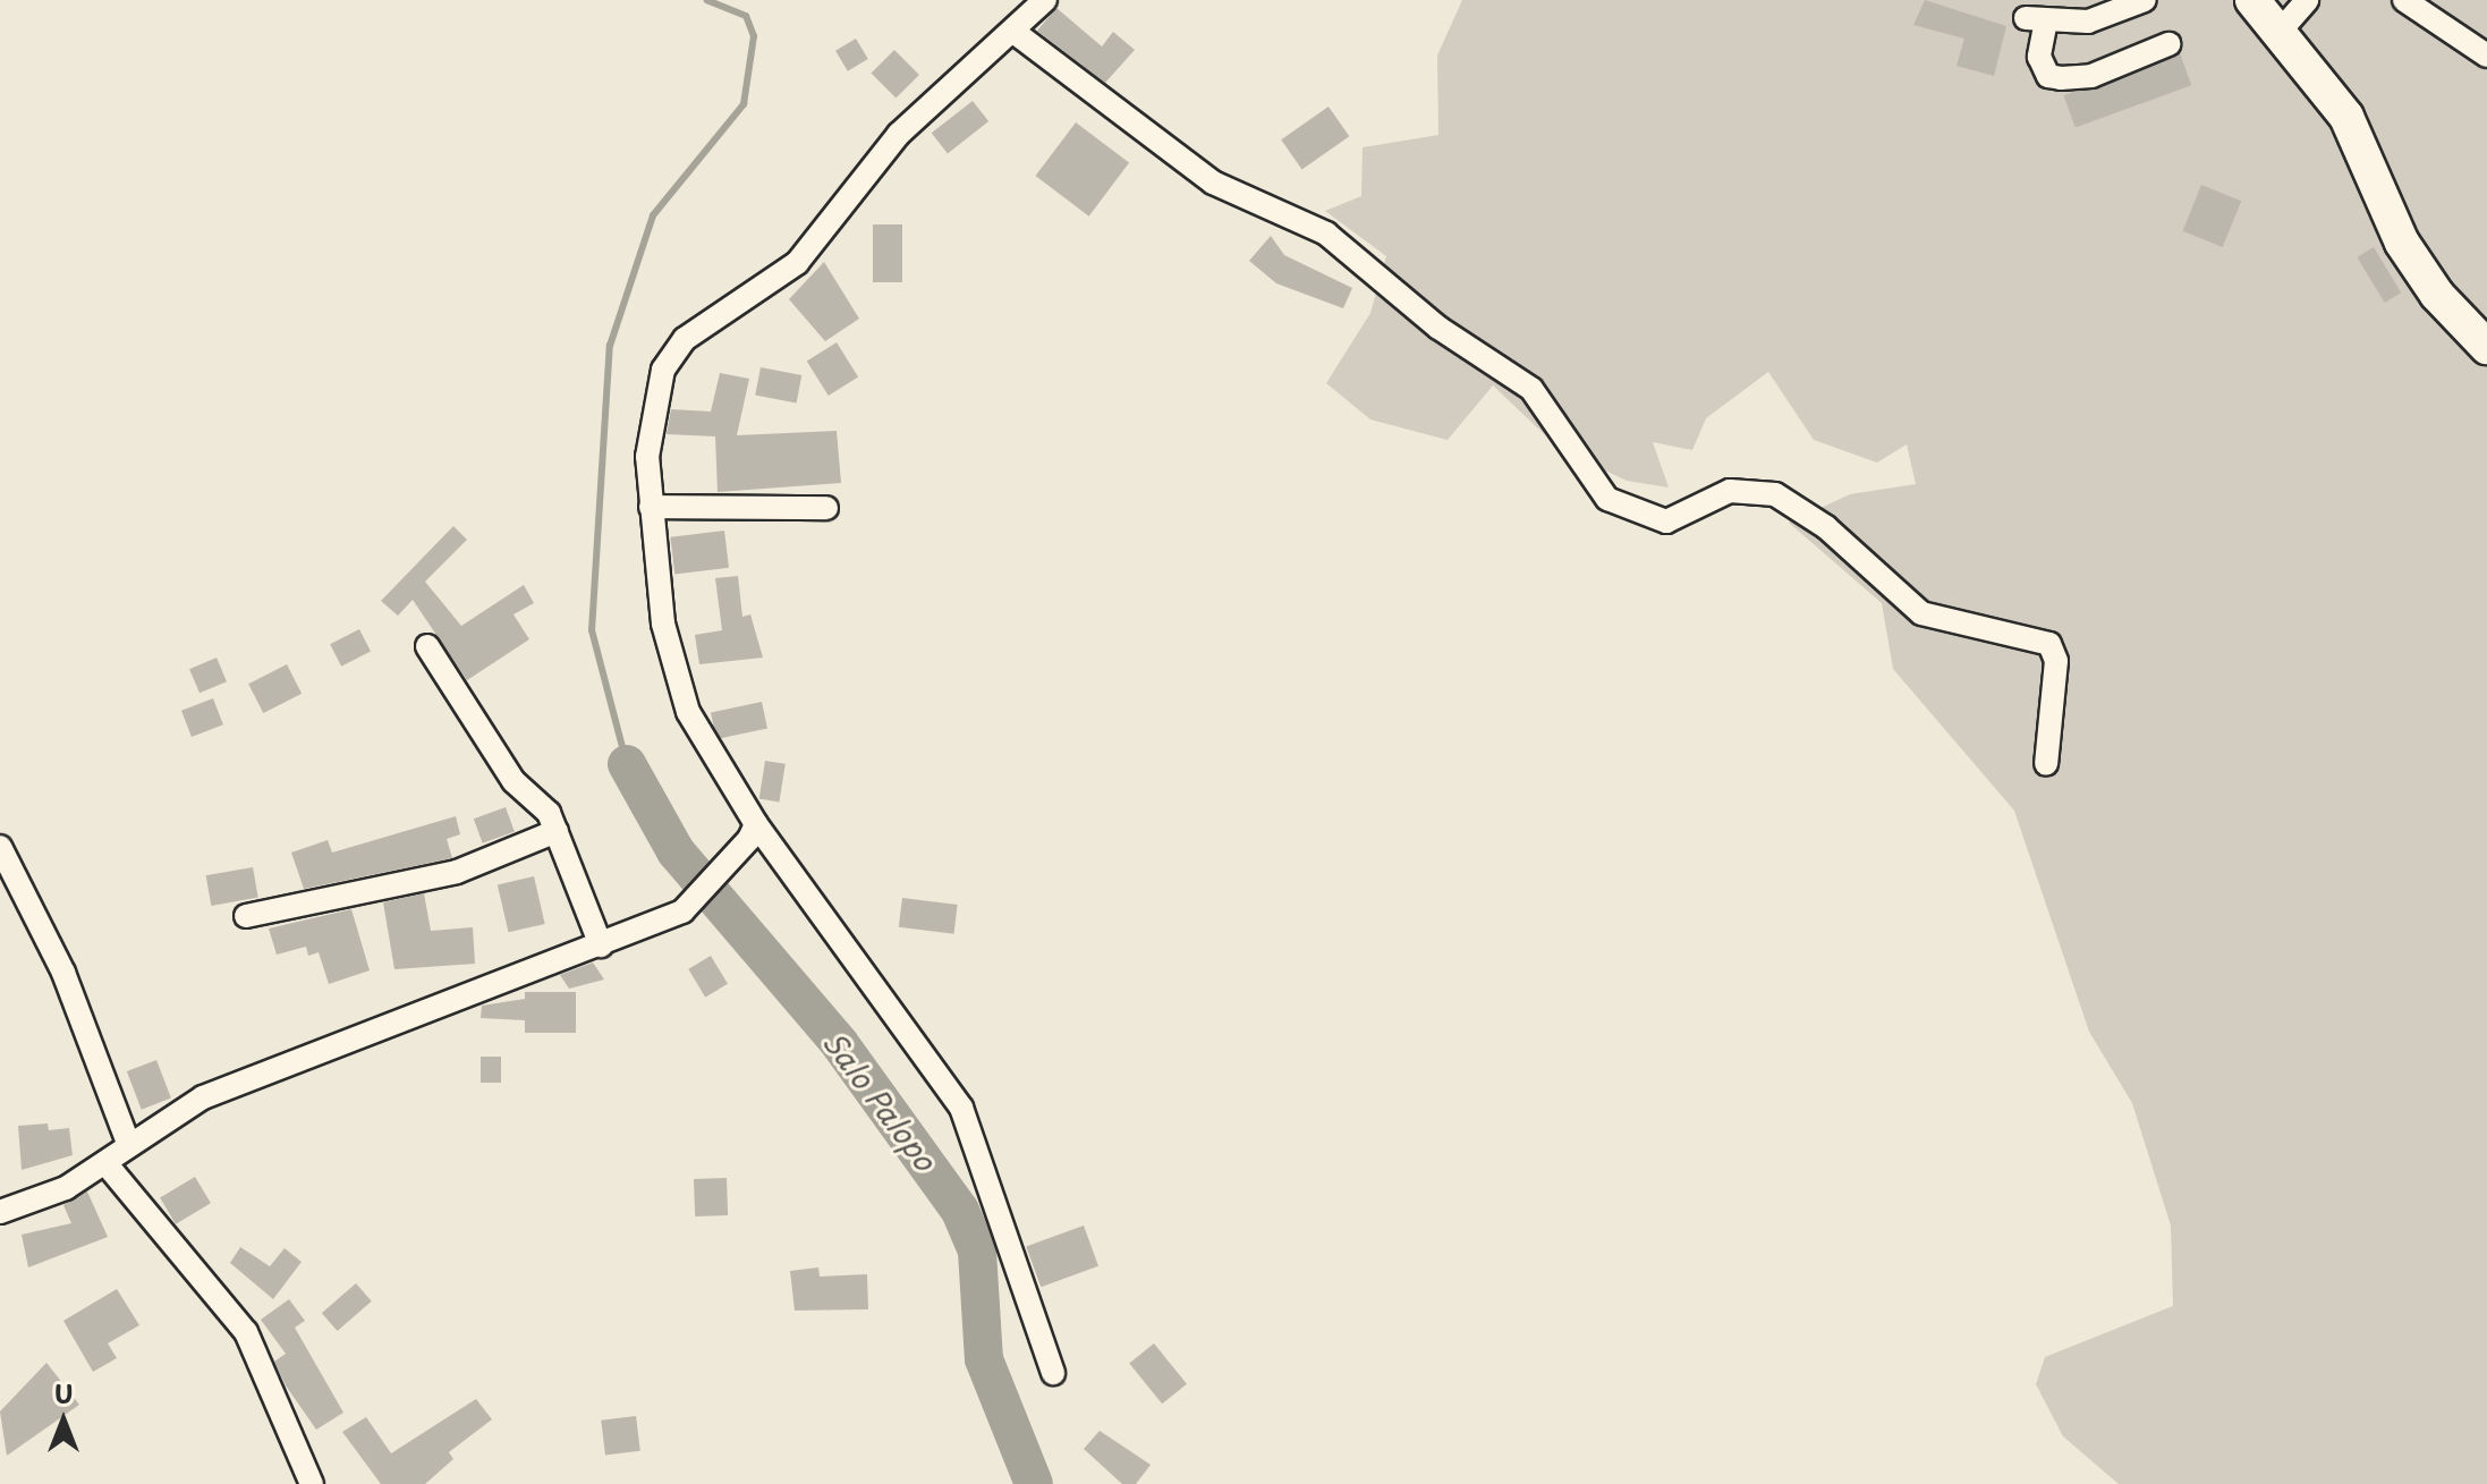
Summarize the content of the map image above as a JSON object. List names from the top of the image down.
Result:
{
  "water": ["Salo Palopo"],
  "north": "top"
}
